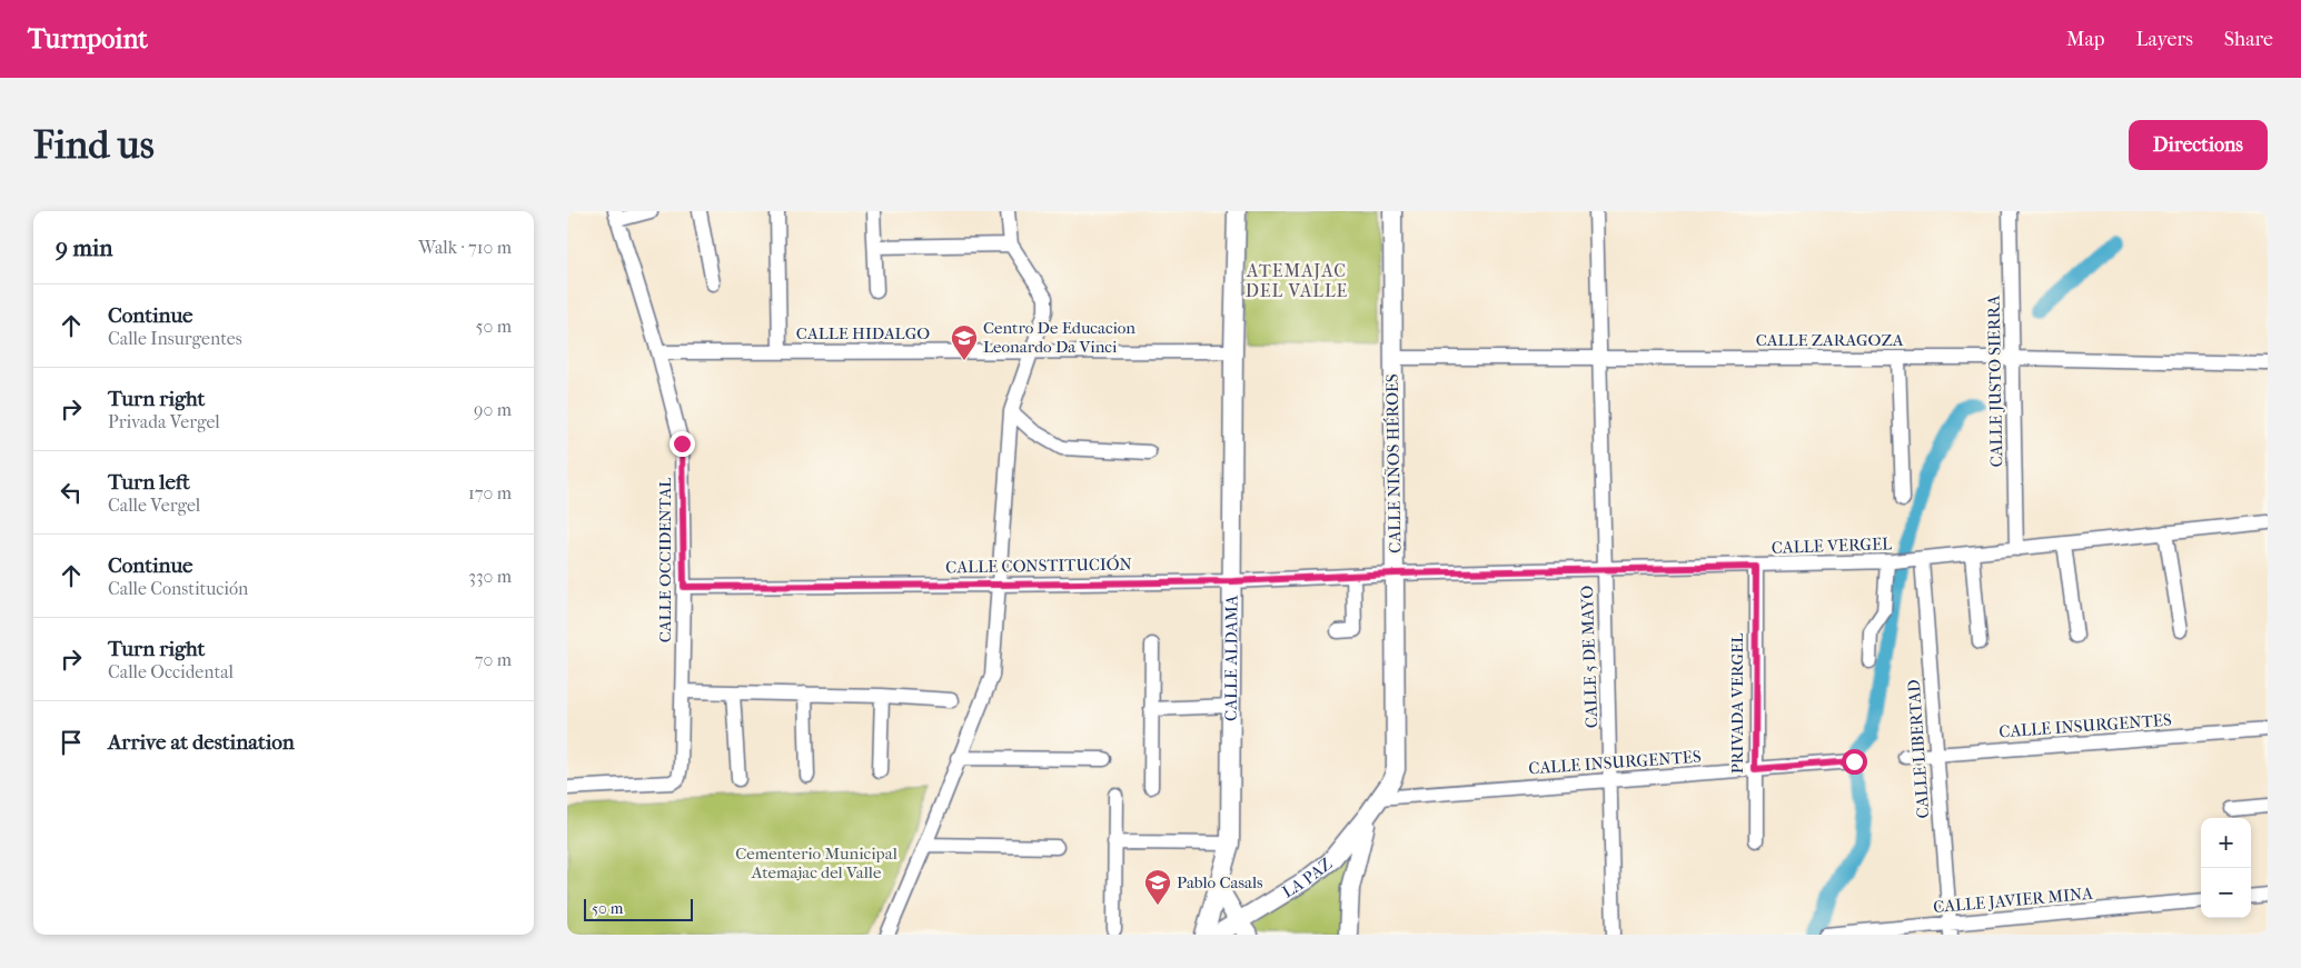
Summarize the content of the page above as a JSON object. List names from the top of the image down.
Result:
{
  "streets": {
    "street": [
      "CALLE HIDALGO",
      "CALLE ZARAGOZA",
      "CALLE JUSTO SIERRA",
      "CALLE NIÑOS HÉROES",
      "CALLE VERGEL",
      "CALLE OCCIDENTAL",
      "CALLE CONSTITUCIÓN",
      "CALLE 5 DE MAYO",
      "CALLE ALDAMA",
      "PRIVADA VERGEL",
      "CALLE INSURGENTES",
      "CALLE LIBERTAD",
      "LA PAZ",
      "CALLE JAVIER MINA"
    ]
  },
  "crossings": [
    ["CALLE HIDALGO", "CALLE OCCIDENTAL"],
    ["CALLE HIDALGO", "CALLE ALDAMA"],
    ["CALLE ZARAGOZA", "CALLE JUSTO SIERRA"],
    ["CALLE ZARAGOZA", "CALLE NIÑOS HÉROES"],
    ["CALLE ZARAGOZA", "CALLE 5 DE MAYO"],
    ["CALLE JUSTO SIERRA", "CALLE VERGEL"],
    ["CALLE NIÑOS HÉROES", "CALLE VERGEL"],
    ["CALLE NIÑOS HÉROES", "CALLE CONSTITUCIÓN"],
    ["CALLE NIÑOS HÉROES", "CALLE INSURGENTES"],
    ["CALLE NIÑOS HÉROES", "LA PAZ"],
    ["CALLE VERGEL", "CALLE CONSTITUCIÓN"],
    ["CALLE VERGEL", "CALLE 5 DE MAYO"],
    ["CALLE VERGEL", "PRIVADA VERGEL"],
    ["CALLE VERGEL", "CALLE LIBERTAD"],
    ["CALLE OCCIDENTAL", "CALLE CONSTITUCIÓN"],
    ["CALLE CONSTITUCIÓN", "CALLE ALDAMA"],
    ["CALLE 5 DE MAYO", "CALLE INSURGENTES"],
    ["PRIVADA VERGEL", "CALLE INSURGENTES"],
    ["CALLE INSURGENTES", "CALLE LIBERTAD"],
    ["CALLE INSURGENTES", "LA PAZ"],
    ["CALLE LIBERTAD", "CALLE JAVIER MINA"]
  ],
  "districts": ["ATEMAJAC DEL VALLE"],
  "parks": ["Cementerio Municipal Atemajac del Valle"],
  "places": {
    "school or university": ["Centro De Educacion Leonardo Da Vinci", "Pablo Casals"]
  },
  "scale_bar": "50 m",
  "page": {
    "header": "Turnpoint",
    "nav": ["Map", "Layers", "Share"],
    "buttons": "Directions",
    "title": "Find us",
    "heading": ["9 min", "Walk · 710 m"],
    "list": [
      ["Continue", "Calle Insurgentes", "50 m"],
      ["Turn right", "Privada Vergel", "90 m"],
      ["Turn left", "Calle Vergel", "170 m"],
      ["Continue", "Calle Constitución", "330 m"],
      ["Turn right", "Calle Occidental", "70 m"],
      "Arrive at destination"
    ],
    "map_buttons": ["+", "−"],
    "scale": "50 m"
  }
}
